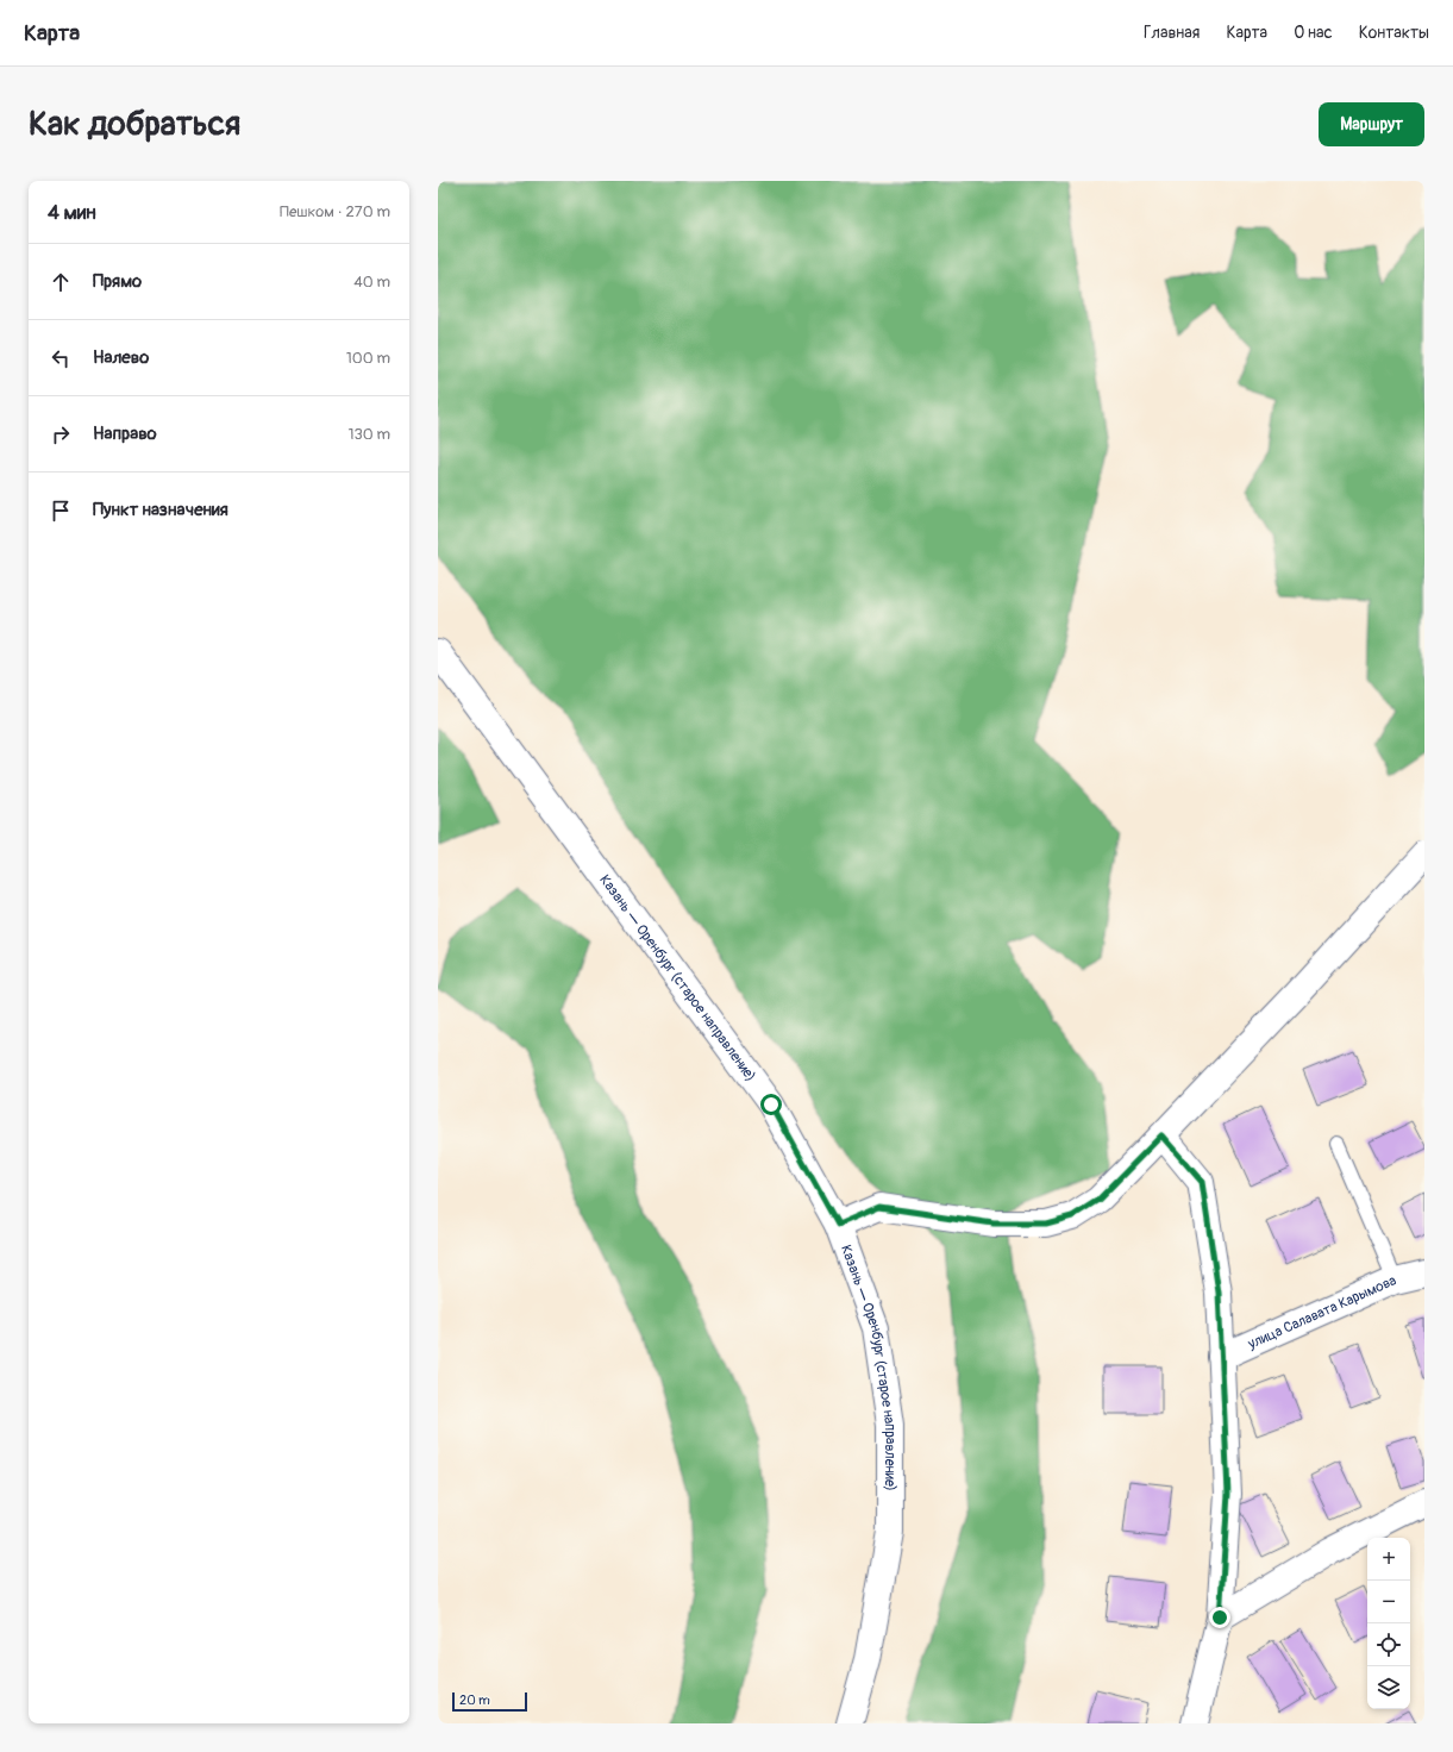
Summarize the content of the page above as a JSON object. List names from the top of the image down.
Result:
{
  "streets": {
    "street": ["Казань — Оренбург (старое направление)", "улица Салавата Карымова"]
  },
  "scale_bar": "20 m",
  "page": {
    "header": "Карта",
    "nav": [
      "Главная",
      "Карта",
      "О нас",
      "Контакты"
    ],
    "buttons": "Маршрут",
    "title": "Как добраться",
    "heading": ["4 мин", "Пешком · 270 m"],
    "list": [
      ["Прямо", "40 m"],
      ["Налево", "100 m"],
      ["Направо", "130 m"],
      "Пункт назначения"
    ],
    "map_buttons": ["+", "−"],
    "scale": "20 m"
  }
}
